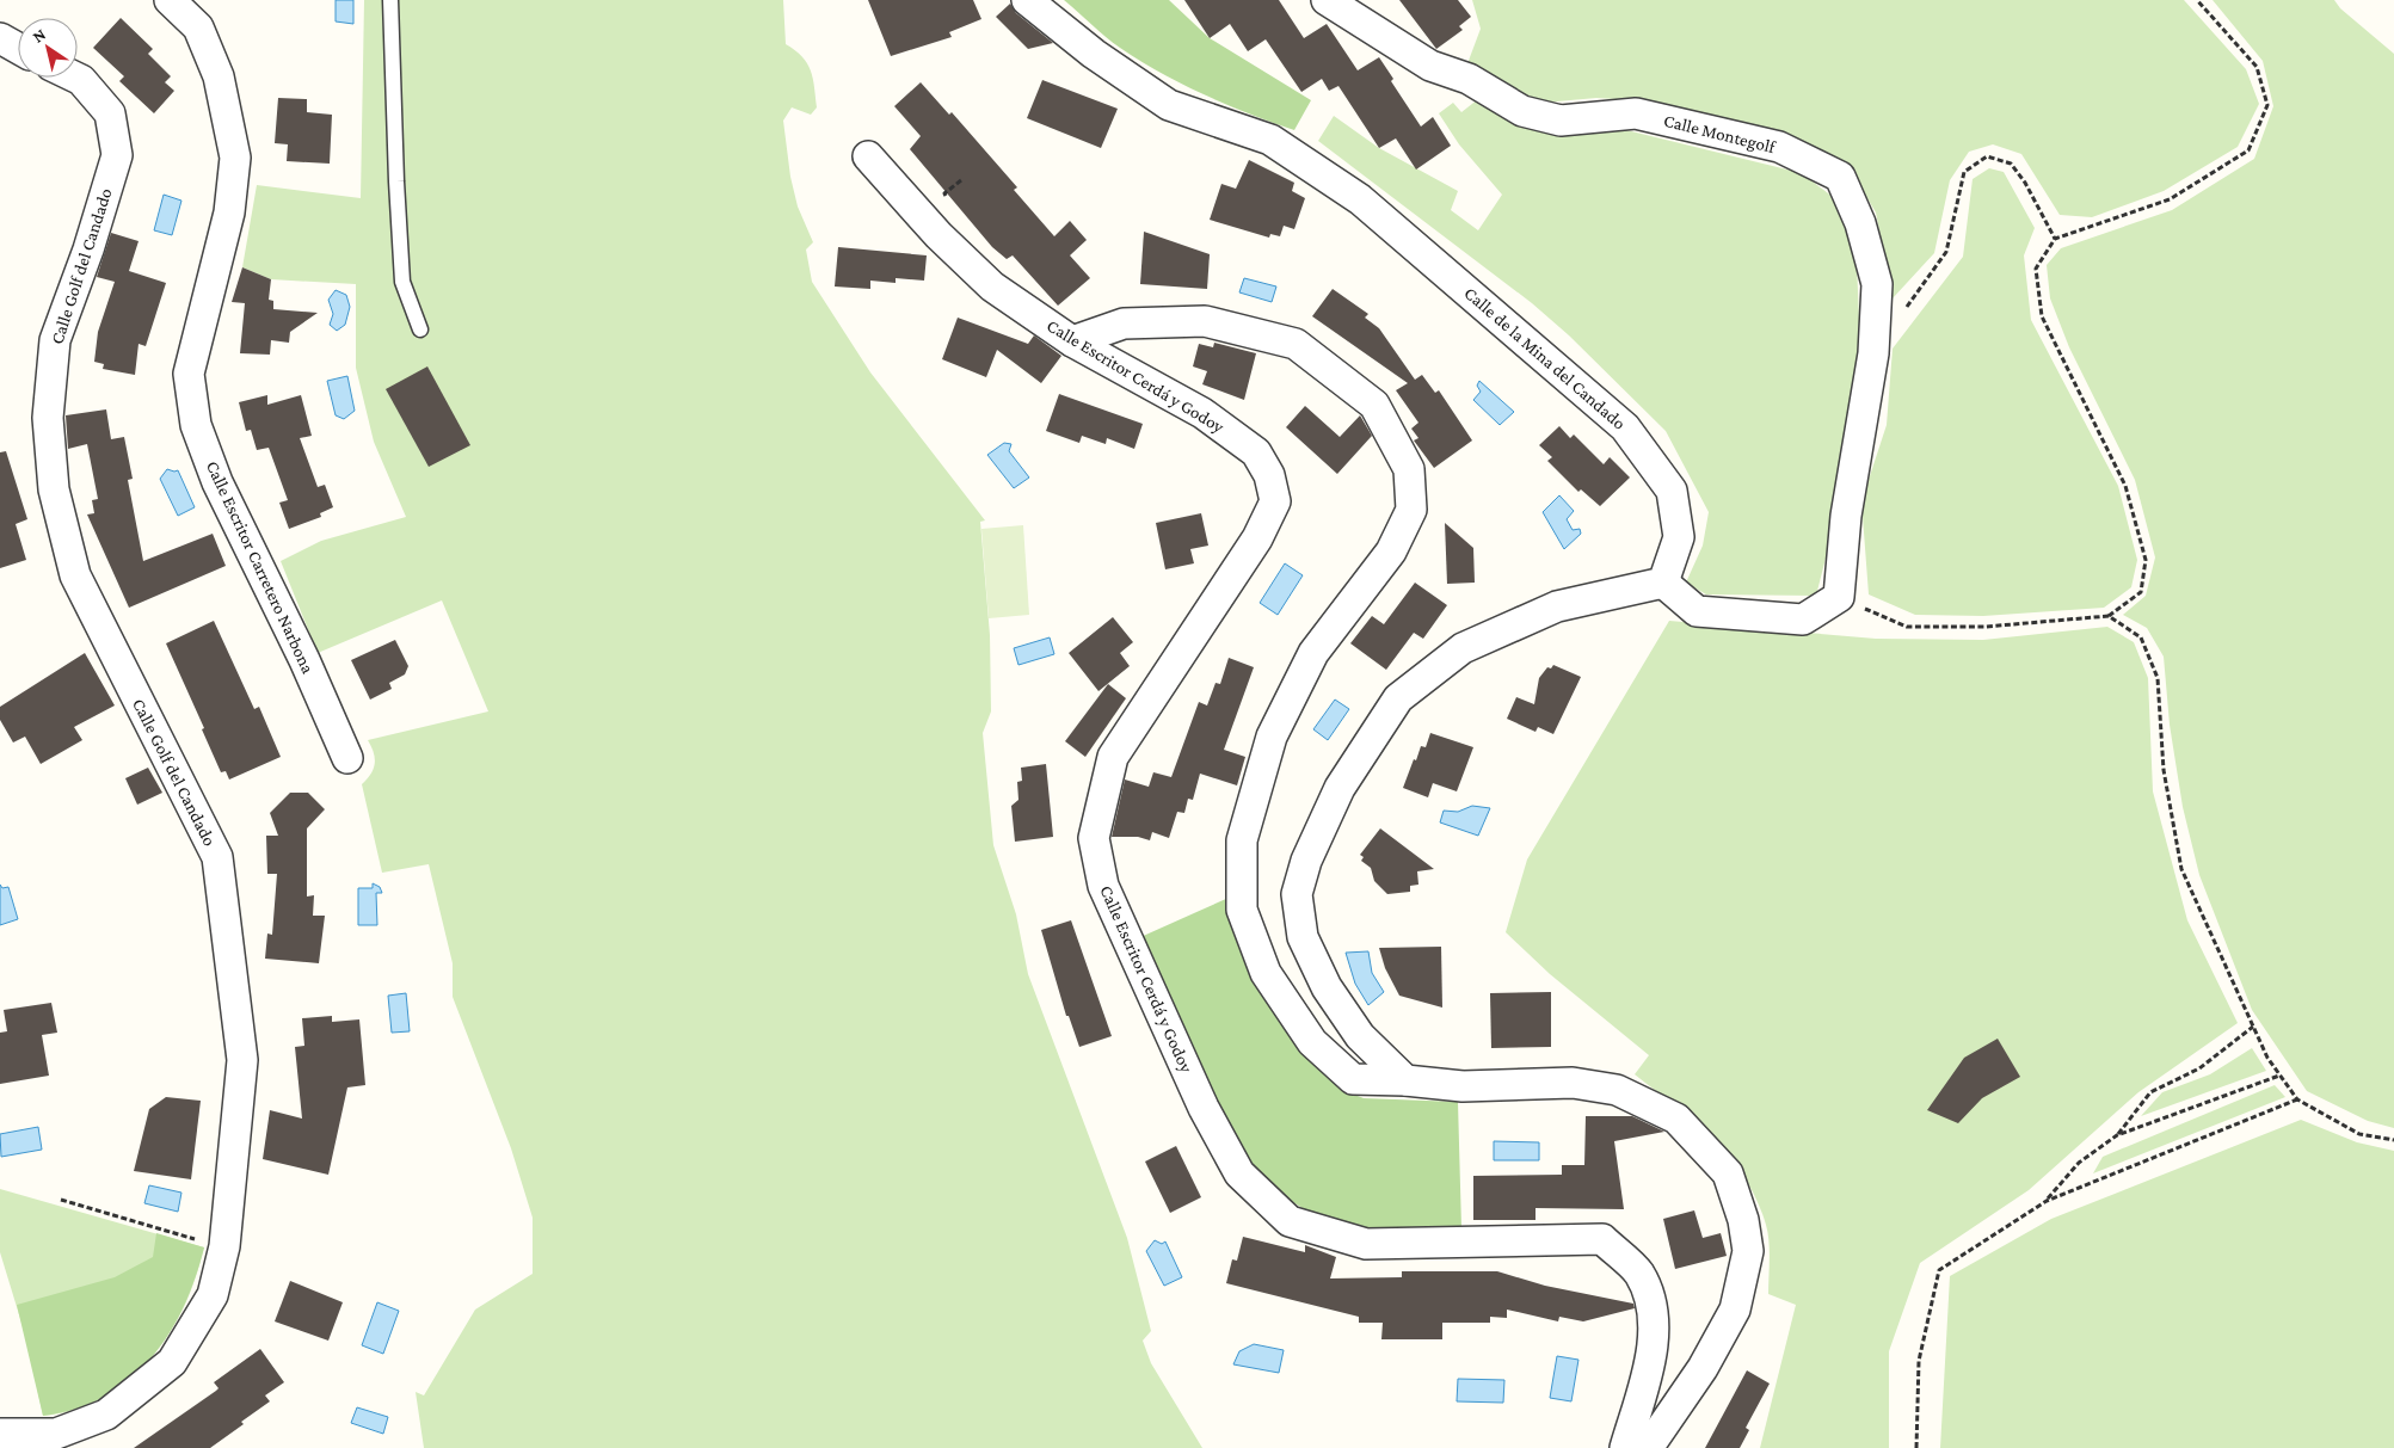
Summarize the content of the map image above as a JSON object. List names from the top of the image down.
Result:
{
  "streets": {
    "street": [
      "Calle Montegolf",
      "Calle Golf del Candado",
      "Calle de la Mina del Candado",
      "Calle Escritor Cerdá y Godoy",
      "Calle Escritor Carretero Narbona"
    ]
  },
  "north": "top left"
}
